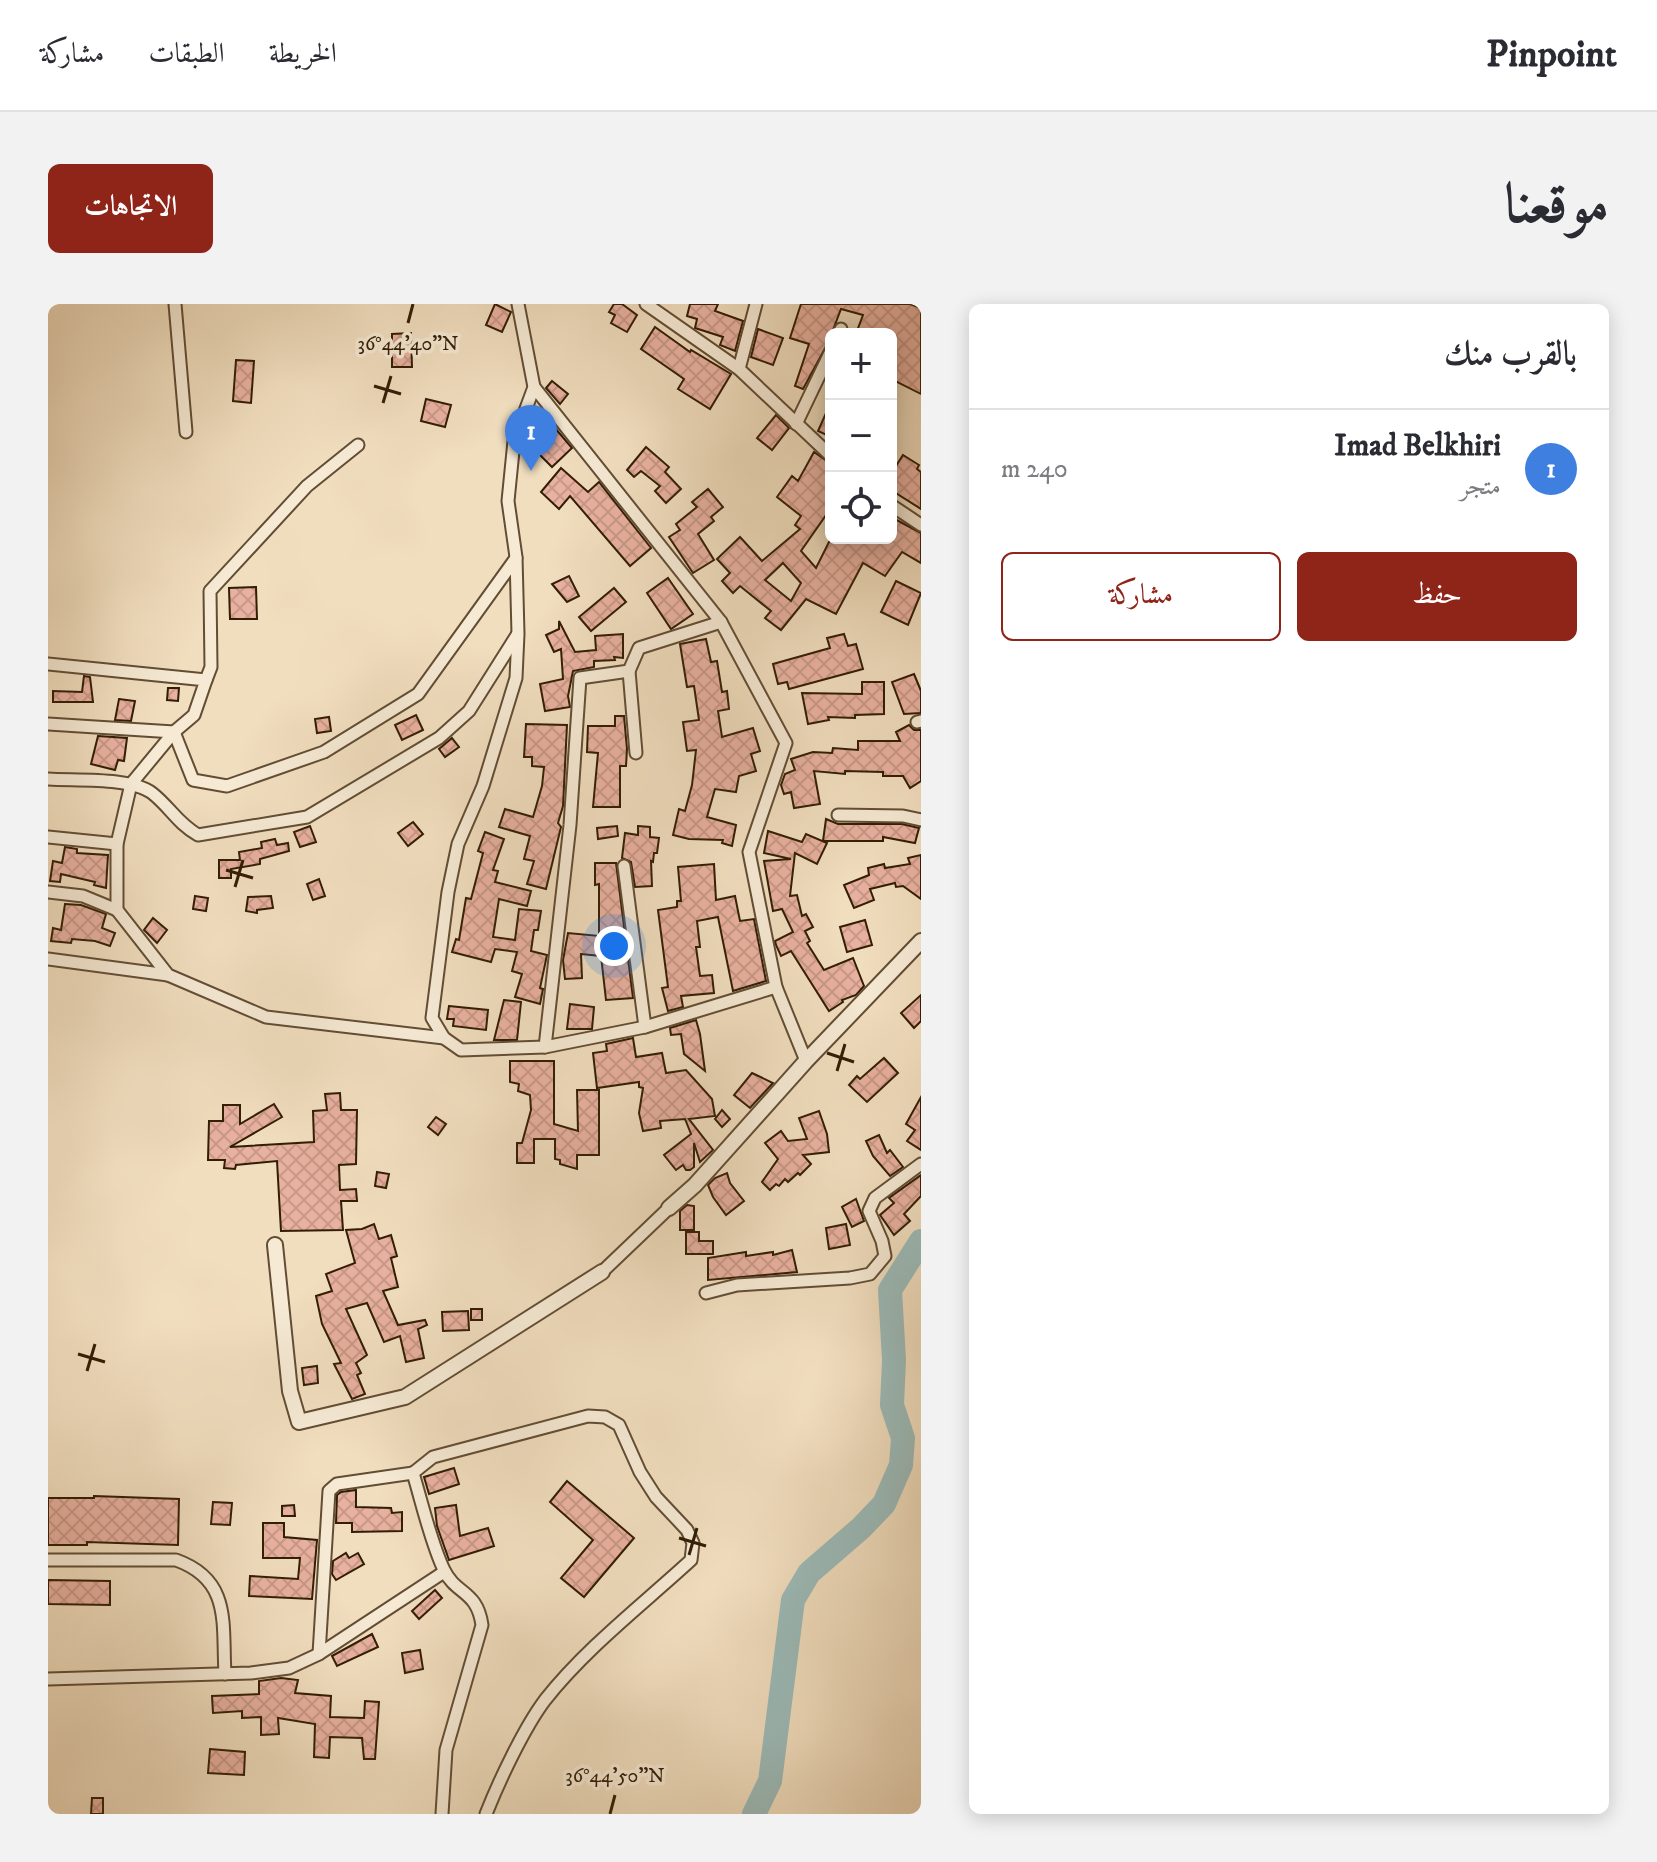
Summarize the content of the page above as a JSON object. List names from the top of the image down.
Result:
{
  "page": {
    "header": "Pinpoint",
    "nav": ["الخريطة", "الطبقات", "مشاركة"],
    "title": "موقعنا",
    "buttons": [
      "الاتجاهات",
      ["حفظ", "مشاركة"]
    ],
    "heading": "بالقرب منك",
    "map_buttons": ["+", "−"],
    "pins": "1",
    "list": [
      {
        "mark": "1",
        "name": "Imad Belkhiri",
        "note": "متجر",
        "value": "240 m"
      }
    ]
  },
  "coordinates": ["36°44'40\"N", "36°44'50\"N"]
}
